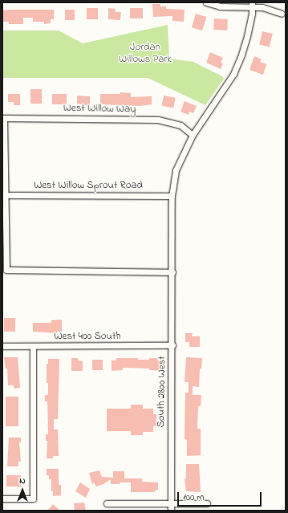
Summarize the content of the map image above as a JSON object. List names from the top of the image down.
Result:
{
  "streets": {
    "street": [
      "West Willow Way",
      "West Willow Sprout Road",
      "West 400 South",
      "South 2800 West"
    ]
  },
  "crossings": [
    ["West Willow Way", "South 2800 West"],
    ["West Willow Sprout Road", "South 2800 West"],
    ["West 400 South", "South 2800 West"]
  ],
  "parks": ["Jordan Willows Park"],
  "scale_bar": "100 m",
  "north": "top"
}
